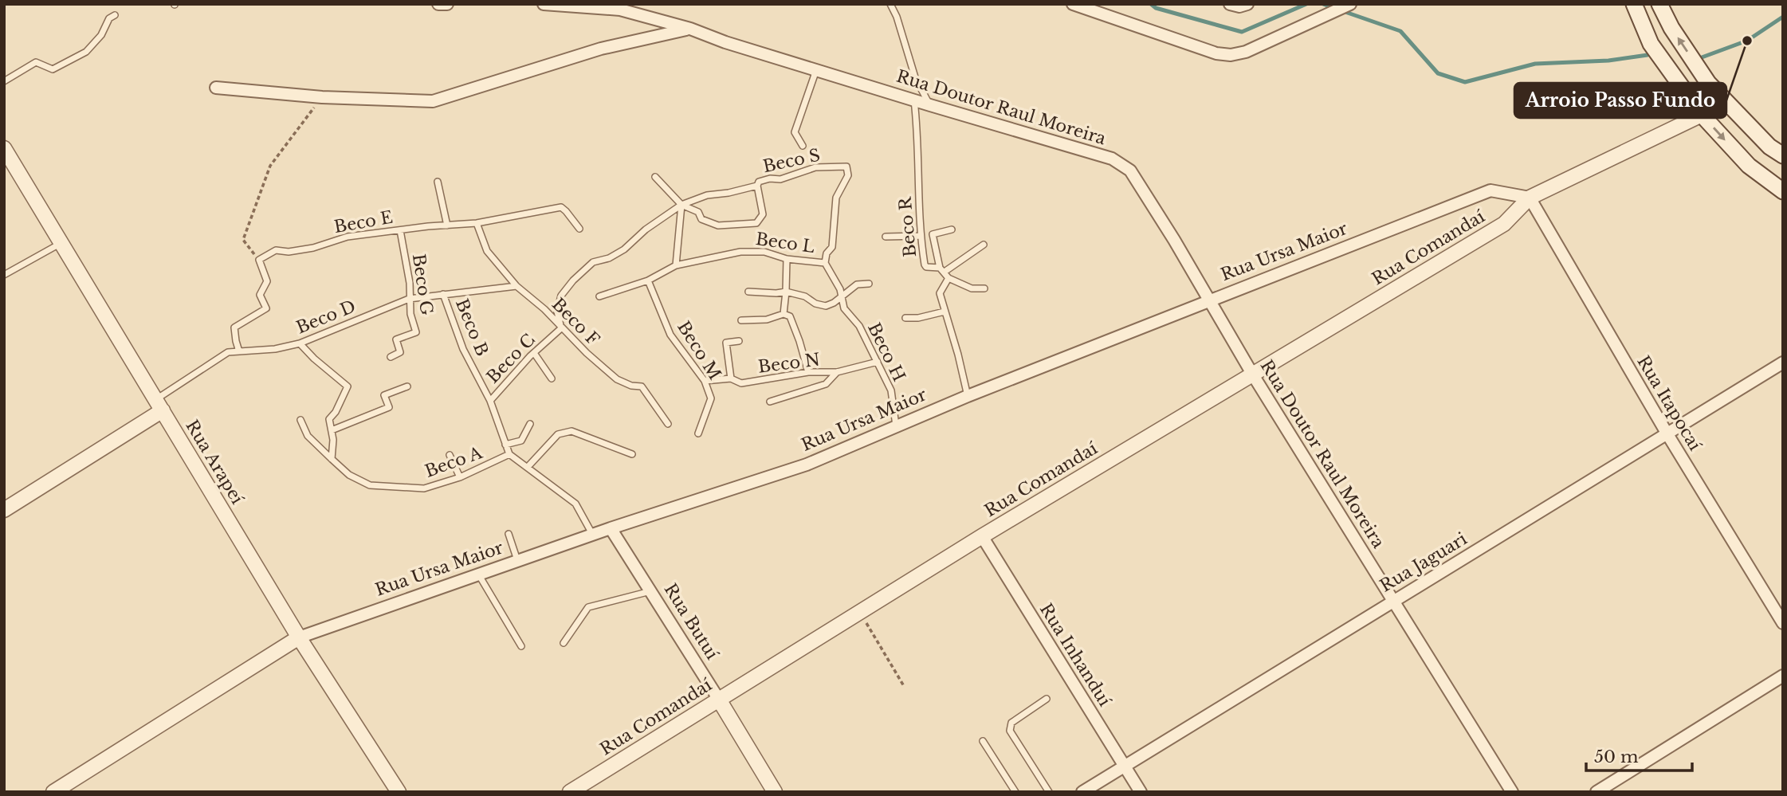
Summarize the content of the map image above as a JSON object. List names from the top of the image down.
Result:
{
  "streets": {
    "street": [
      "Rua Doutor Raul Moreira",
      "Rua Comandaí",
      "Rua Ursa Maior",
      "Rua Itapocaí",
      "Rua Arapeí",
      "Rua Jaguari",
      "Rua Butuí",
      "Rua Inhanduí"
    ],
    "lane": [
      "Beco S",
      "Beco E",
      "Beco R",
      "Beco L",
      "Beco G",
      "Beco D",
      "Beco F",
      "Beco B",
      "Beco M",
      "Beco H",
      "Beco C",
      "Beco N",
      "Beco A"
    ]
  },
  "crossings": [
    ["Rua Doutor Raul Moreira", "Beco R"],
    ["Rua Doutor Raul Moreira", "Rua Comandaí"],
    ["Rua Doutor Raul Moreira", "Rua Ursa Maior"],
    ["Rua Doutor Raul Moreira", "Rua Jaguari"],
    ["Beco S", "Beco L"],
    ["Beco S", "Beco H"],
    ["Beco E", "Beco G"],
    ["Beco E", "Beco F"],
    ["Beco L", "Beco H"],
    ["Rua Comandaí", "Rua Ursa Maior"],
    ["Rua Comandaí", "Rua Itapocaí"],
    ["Rua Comandaí", "Rua Butuí"],
    ["Rua Comandaí", "Rua Inhanduí"],
    ["Rua Ursa Maior", "Beco H"],
    ["Rua Ursa Maior", "Rua Itapocaí"],
    ["Rua Ursa Maior", "Rua Arapeí"],
    ["Rua Ursa Maior", "Rua Butuí"],
    ["Beco G", "Beco D"],
    ["Beco D", "Beco F"],
    ["Beco D", "Beco B"],
    ["Beco D", "Rua Arapeí"],
    ["Beco F", "Beco C"],
    ["Beco B", "Beco C"],
    ["Beco M", "Beco N"],
    ["Beco H", "Beco N"],
    ["Beco C", "Beco A"],
    ["Rua Itapocaí", "Rua Jaguari"],
    ["Rua Jaguari", "Rua Inhanduí"]
  ],
  "places": ["Arroio Passo Fundo"],
  "scale_bar": "50 m"
}
